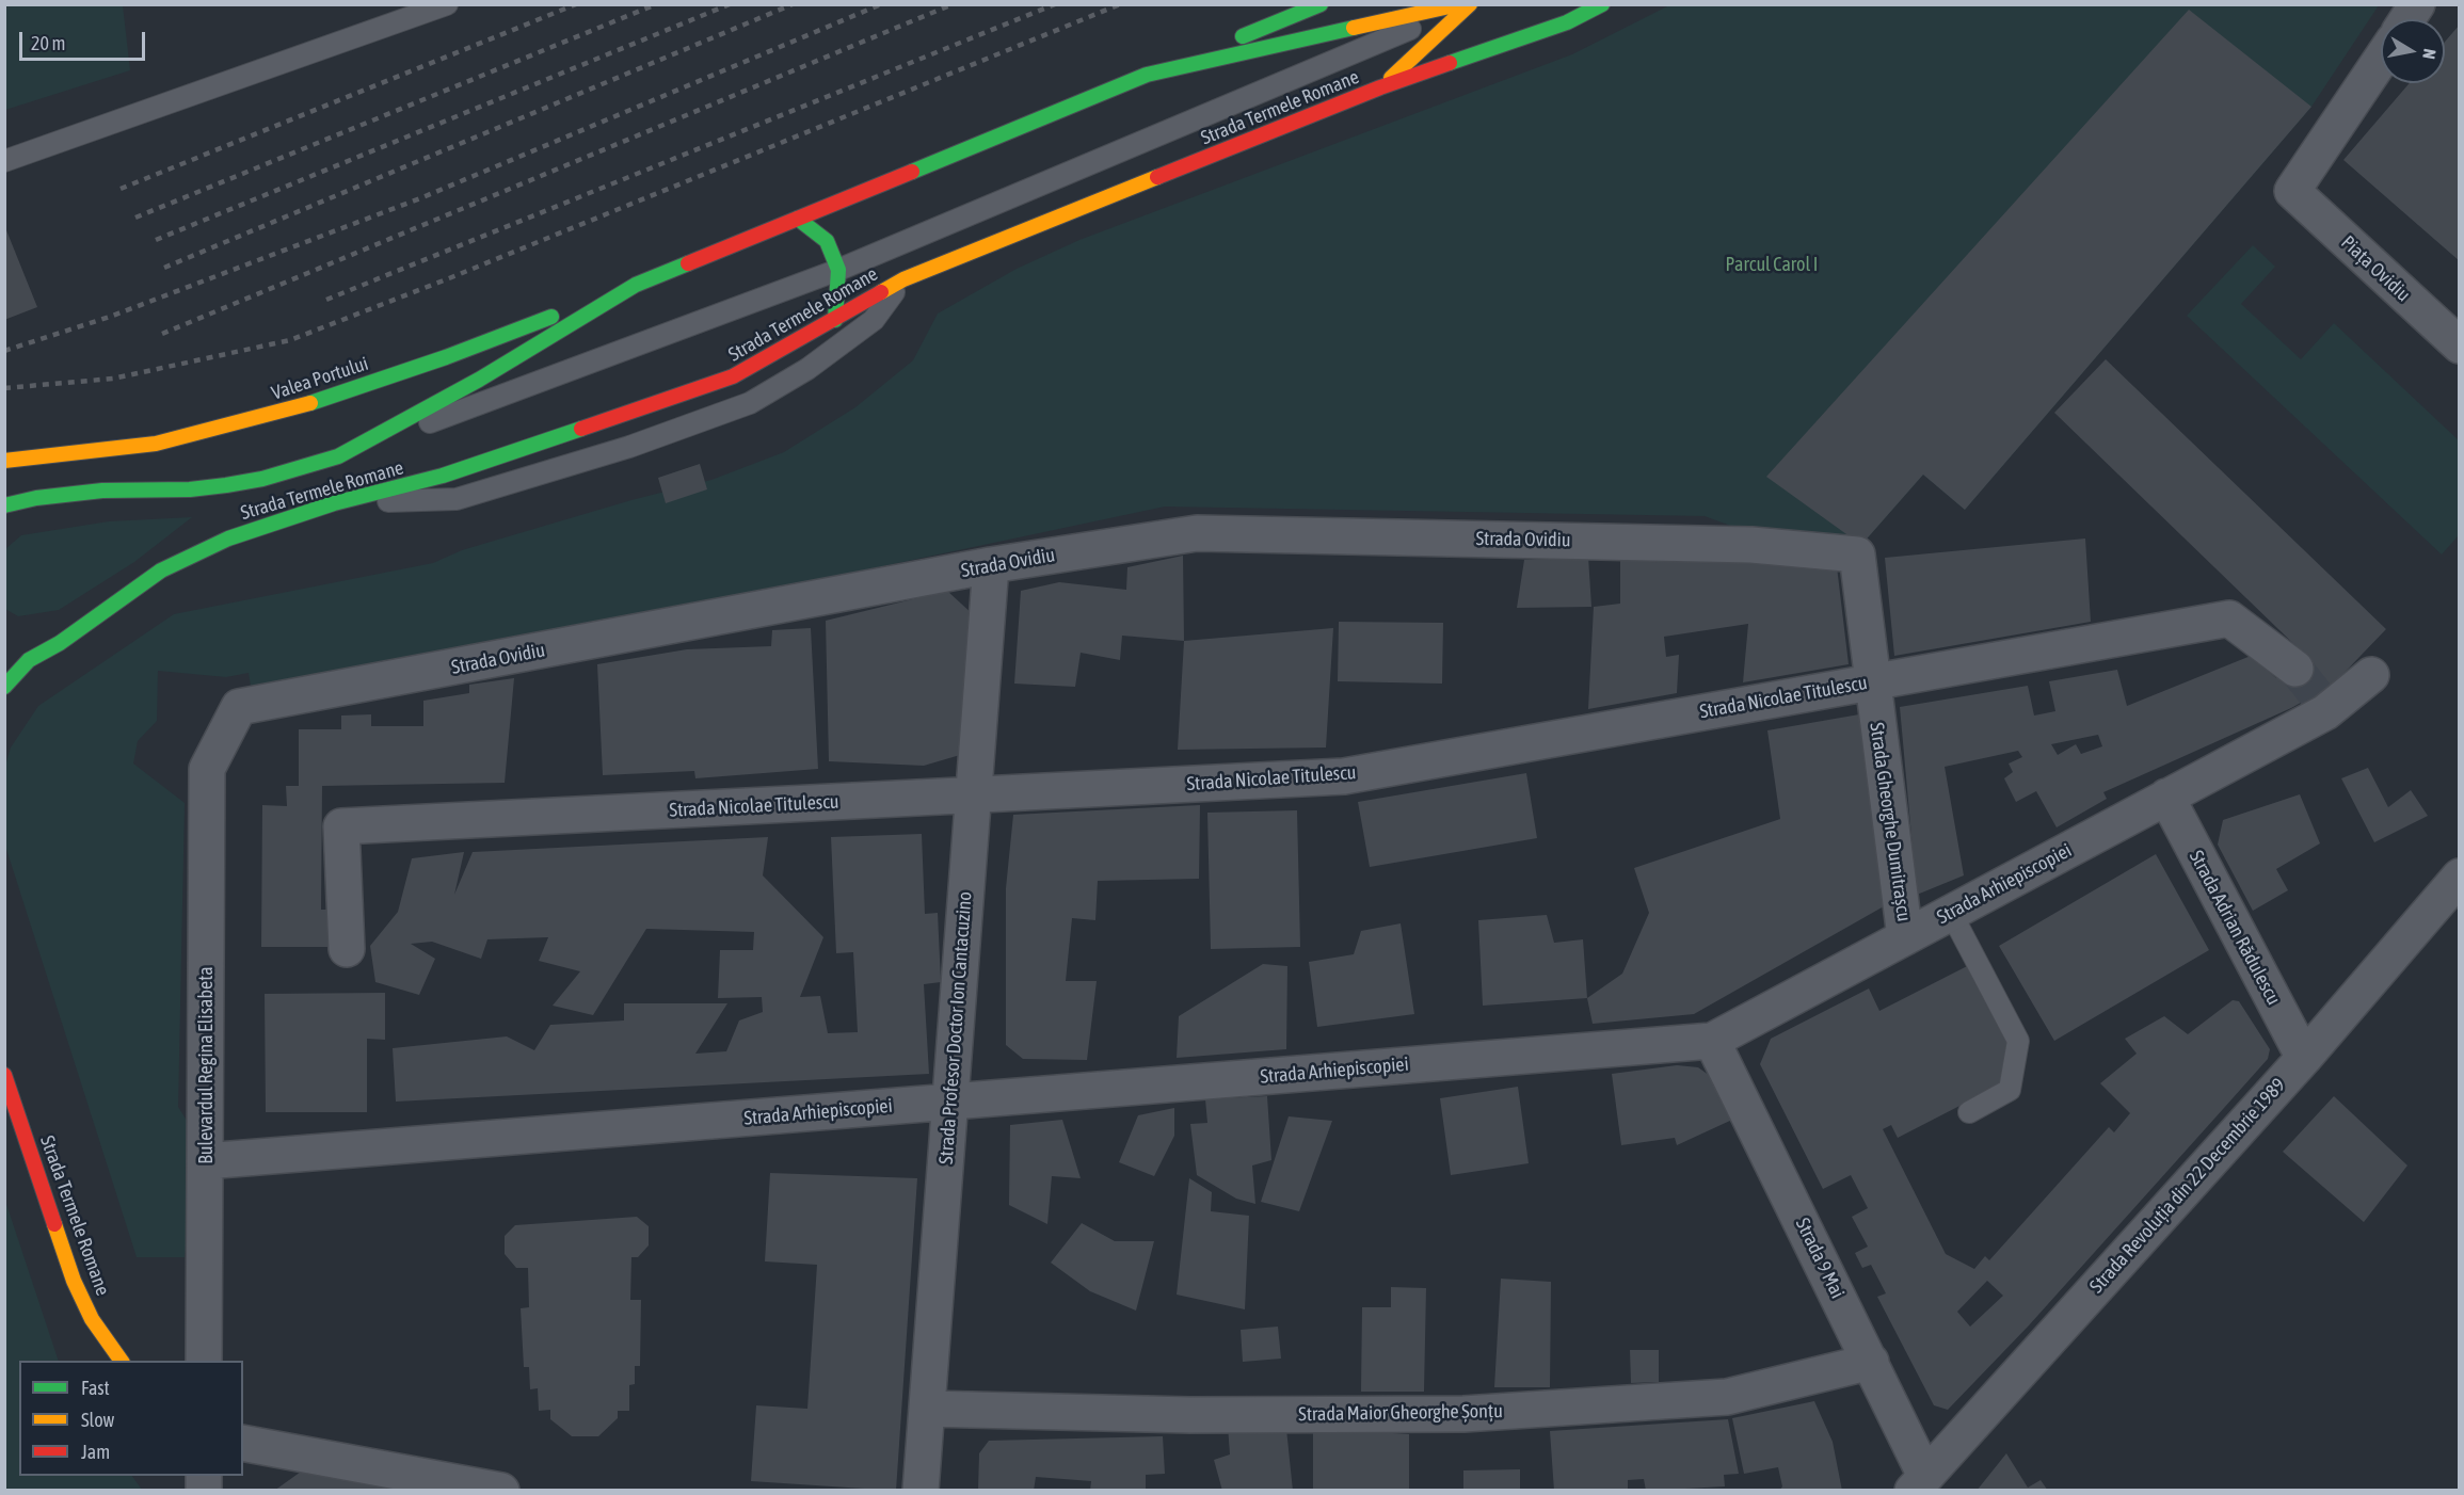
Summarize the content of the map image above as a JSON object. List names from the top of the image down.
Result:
{
  "streets": {
    "street": [
      "Strada Termele Romane",
      "Piața Ovidiu",
      "Valea Portului",
      "Strada Ovidiu",
      "Strada Nicolae Titulescu",
      "Strada Gheorghe Dumitrașcu",
      "Strada Arhiepiscopiei",
      "Strada Adrian Rădulescu",
      "Strada Profesor Doctor Ion Cantacuzino",
      "Bulevardul Regina Elisabeta",
      "Strada Revoluția din 22 Decembrie 1989",
      "Strada 9 Mai",
      "Strada Maior Gheorghe Șonțu"
    ]
  },
  "crossings": [
    ["Strada Termele Romane", "Valea Portului"],
    ["Strada Ovidiu", "Strada Gheorghe Dumitrașcu"],
    ["Strada Ovidiu", "Strada Profesor Doctor Ion Cantacuzino"],
    ["Strada Ovidiu", "Bulevardul Regina Elisabeta"],
    ["Strada Nicolae Titulescu", "Strada Gheorghe Dumitrașcu"],
    ["Strada Nicolae Titulescu", "Strada Profesor Doctor Ion Cantacuzino"],
    ["Strada Gheorghe Dumitrașcu", "Strada Arhiepiscopiei"],
    ["Strada Arhiepiscopiei", "Strada Adrian Rădulescu"],
    ["Strada Arhiepiscopiei", "Strada Profesor Doctor Ion Cantacuzino"],
    ["Strada Arhiepiscopiei", "Bulevardul Regina Elisabeta"],
    ["Strada Arhiepiscopiei", "Strada 9 Mai"],
    ["Strada Adrian Rădulescu", "Strada Revoluția din 22 Decembrie 1989"],
    ["Strada Profesor Doctor Ion Cantacuzino", "Strada Maior Gheorghe Șonțu"],
    ["Strada Revoluția din 22 Decembrie 1989", "Strada 9 Mai"],
    ["Strada 9 Mai", "Strada Maior Gheorghe Șonțu"]
  ],
  "parks": ["Parcul Carol I"],
  "legend": ["Fast", "Slow", "Jam"],
  "scale_bar": "20 m",
  "north": "right"
}
